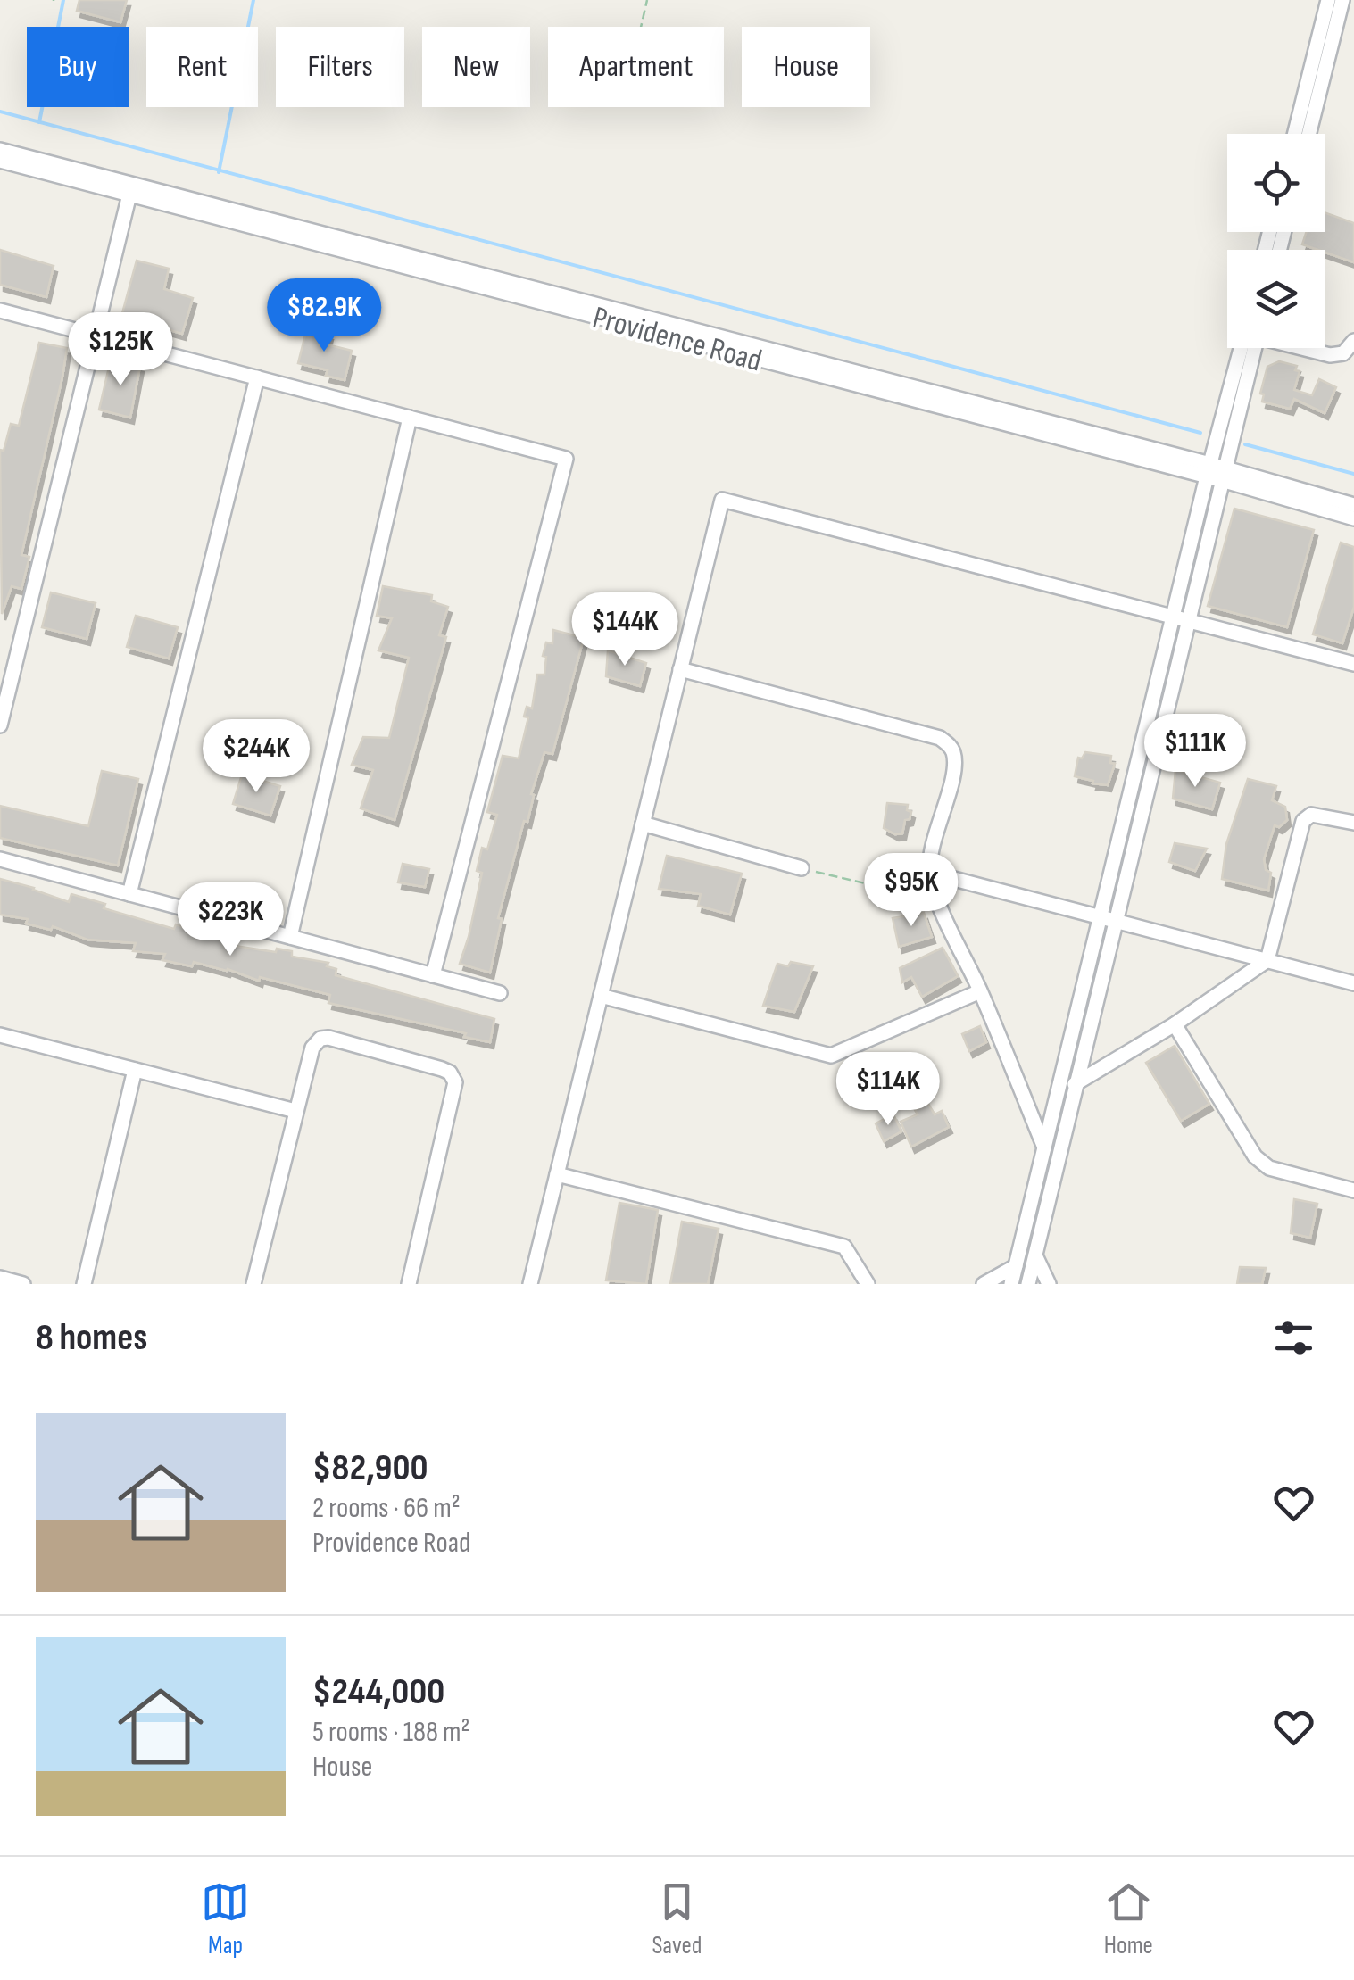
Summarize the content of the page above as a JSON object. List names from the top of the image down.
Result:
{
  "streets": {
    "street": ["Providence Road"]
  },
  "page": {
    "chip": [
      "Buy",
      "Rent",
      "Filters",
      "New",
      "Apartment",
      "House"
    ],
    "price": [
      "$82.9K",
      "$125K",
      "$144K",
      "$111K",
      "$244K",
      "$95K",
      "$223K",
      "$114K"
    ],
    "heading": "8 homes",
    "list": [
      {
        "name": "$82,900",
        "note": "2 rooms · 66 m² · Providence Road"
      },
      {
        "name": "$244,000",
        "note": "5 rooms · 188 m² · House"
      }
    ],
    "tabs": ["Map", "Saved", "Home"]
  }
}
